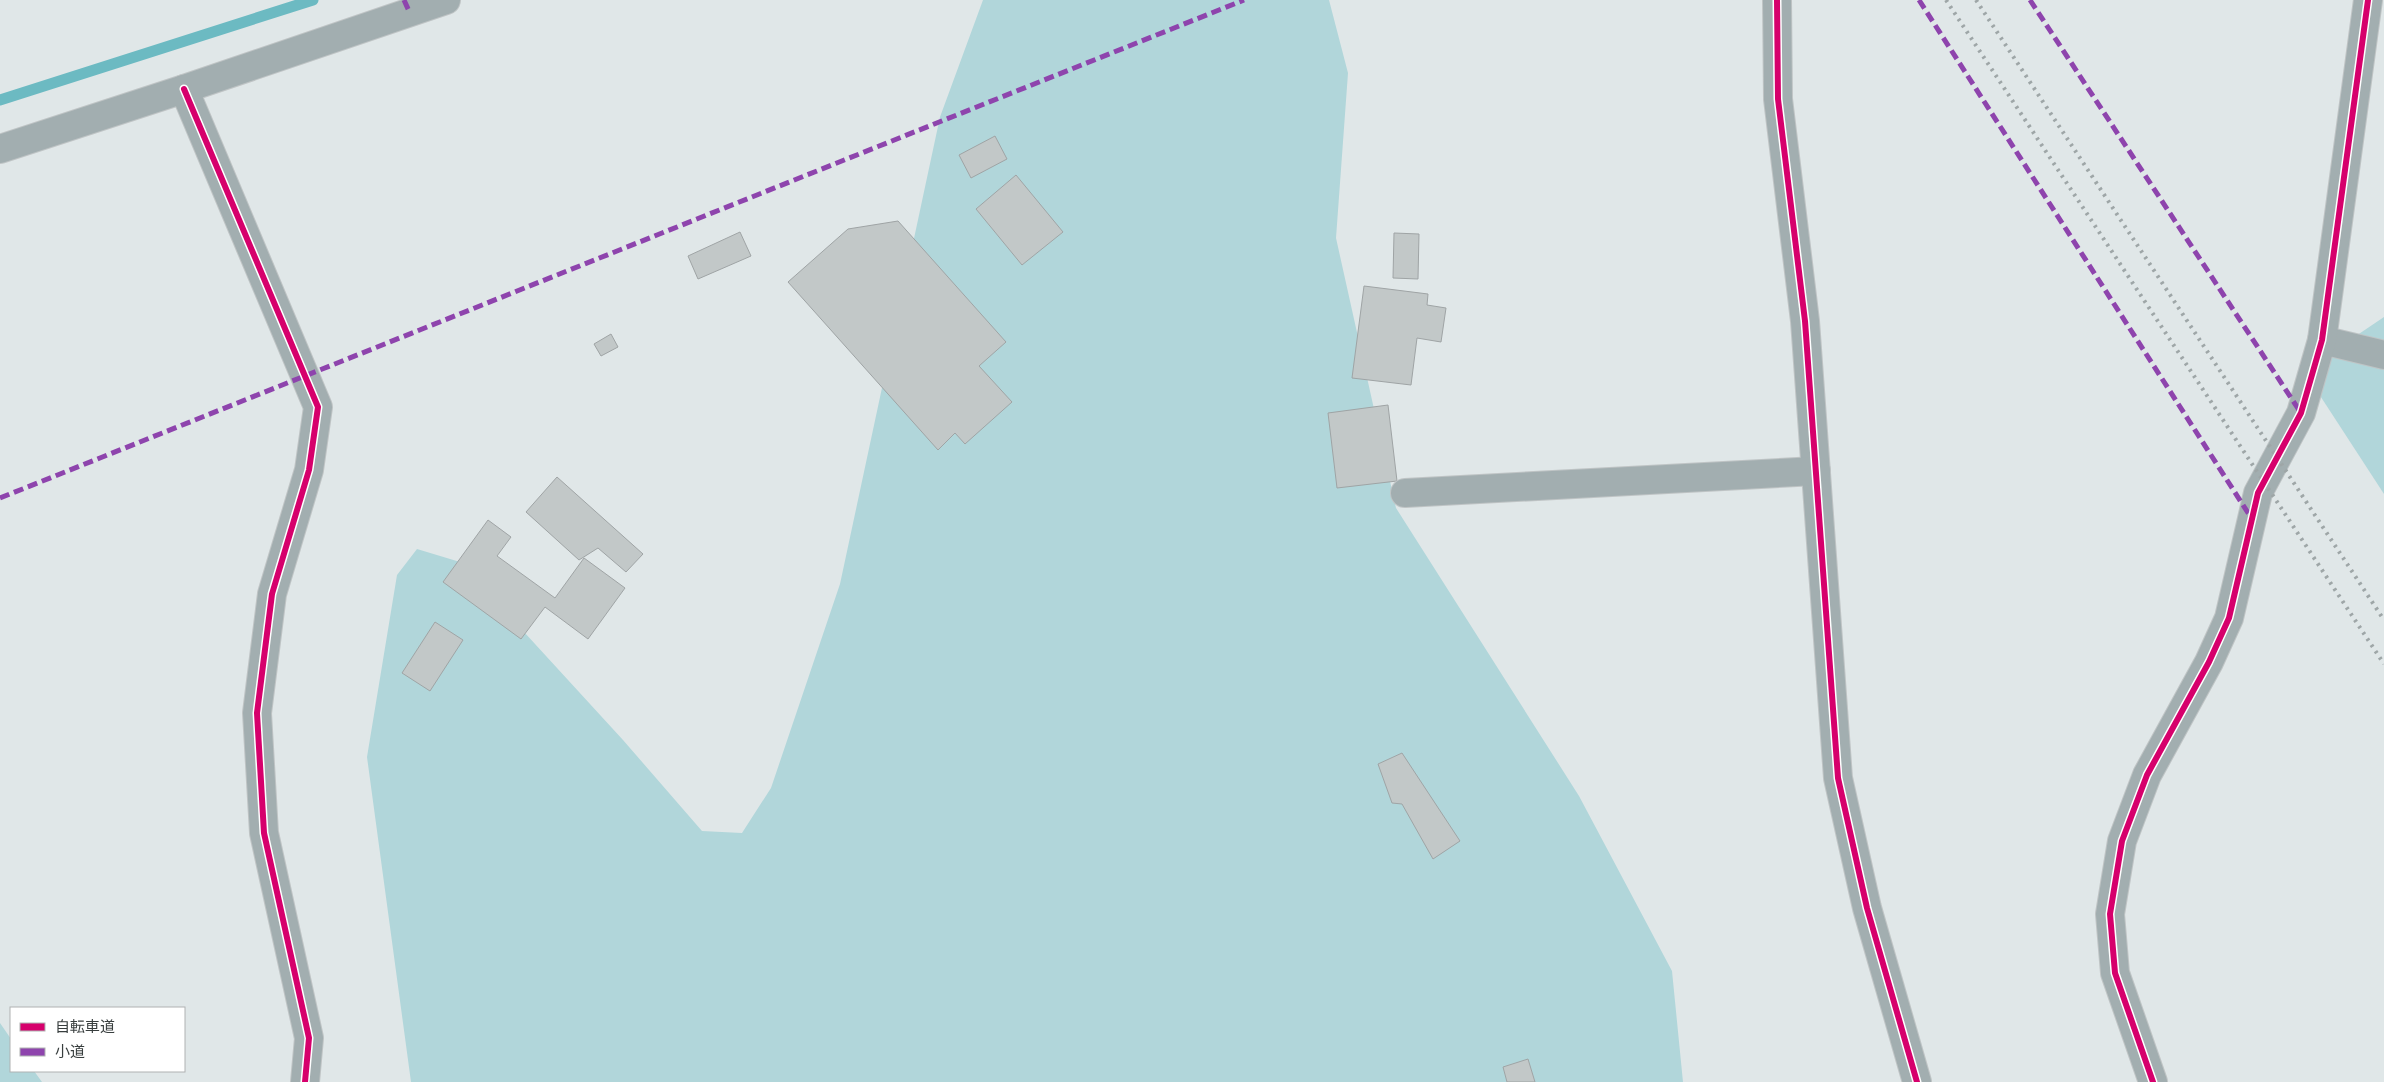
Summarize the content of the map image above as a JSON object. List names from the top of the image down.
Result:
{
  "legend": ["自転車道", "小道"]
}
